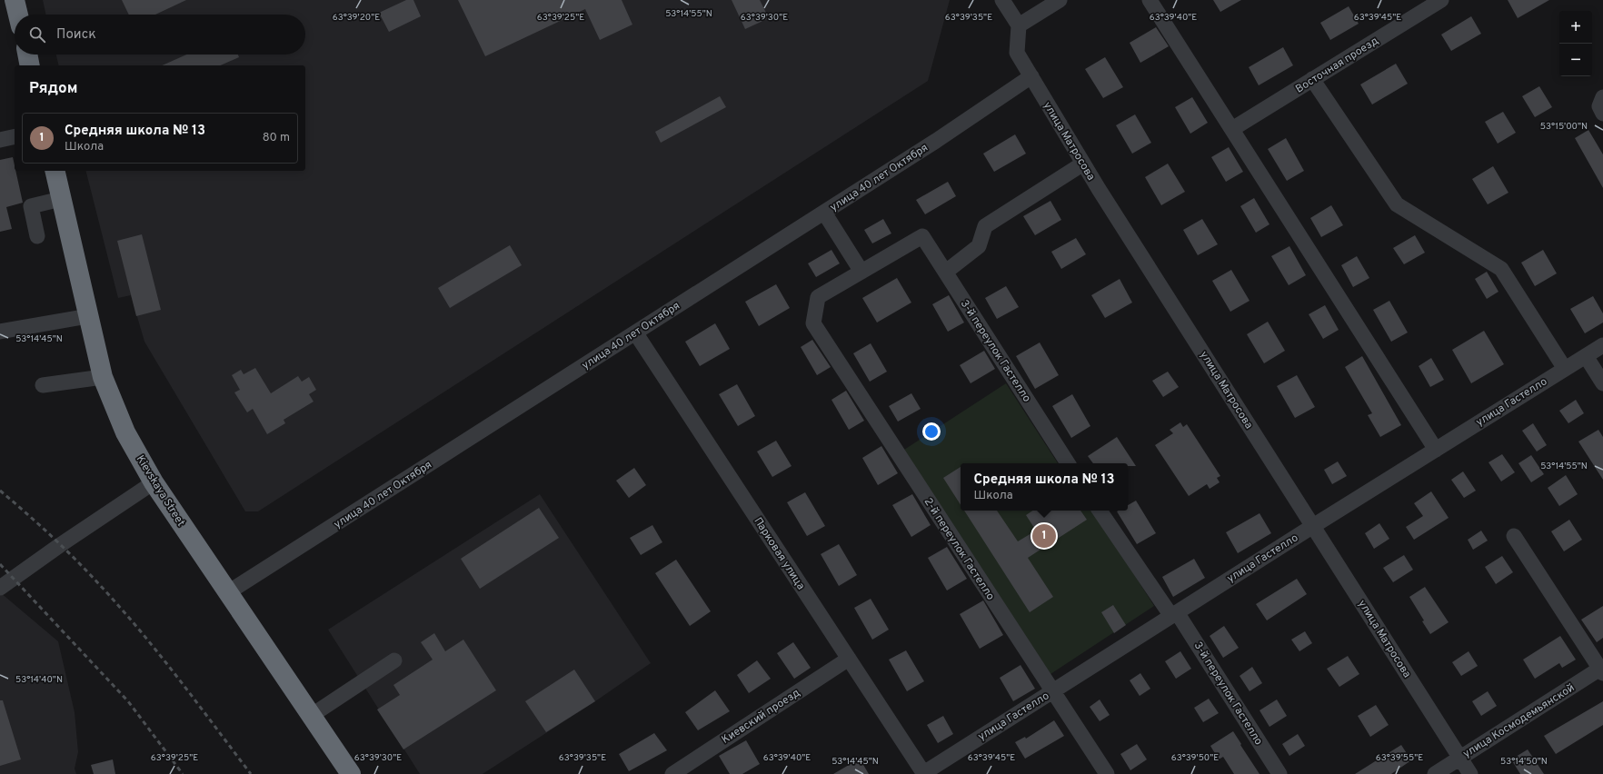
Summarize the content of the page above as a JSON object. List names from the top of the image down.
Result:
{
  "streets": {
    "highway": ["Kievskaya Street"],
    "street": [
      "Восточная проезд",
      "улица Матросова",
      "улица 40 лет Октября",
      "3-й переулок Гастелло",
      "улица Гастелло",
      "2-й переулок Гастелло",
      "Парковая улица",
      "Киевский проезд",
      "улица Космодемьянской"
    ]
  },
  "crossings": [
    ["улица Матросова", "улица 40 лет Октября"],
    ["улица Матросова", "улица Гастелло"],
    ["улица Матросова", "улица Космодемьянской"],
    ["улица 40 лет Октября", "Kievskaya Street"],
    ["улица 40 лет Октября", "Парковая улица"],
    ["3-й переулок Гастелло", "улица Гастелло"],
    ["3-й переулок Гастелло", "2-й переулок Гастелло"],
    ["улица Гастелло", "2-й переулок Гастелло"],
    ["улица Гастелло", "Парковая улица"],
    ["Парковая улица", "Киевский проезд"]
  ],
  "page": {
    "map_buttons": ["+", "−"],
    "search": "Поиск",
    "heading": "Рядом",
    "list": [
      {
        "mark": "1",
        "name": "Средняя школа № 13",
        "note": "Школа",
        "value": "80 m"
      }
    ],
    "popup": ["Средняя школа № 13", "Школа"],
    "pins": "1"
  },
  "coordinates": [
    "53°14'55\"N",
    "63°39'20\"E",
    "63°39'25\"E",
    "63°39'30\"E",
    "63°39'35\"E",
    "63°39'40\"E",
    "63°39'45\"E",
    "53°15'00\"N",
    "53°14'45\"N",
    "53°14'40\"N",
    "63°39'50\"E",
    "63°39'55\"E",
    "53°14'50\"N"
  ]
}
